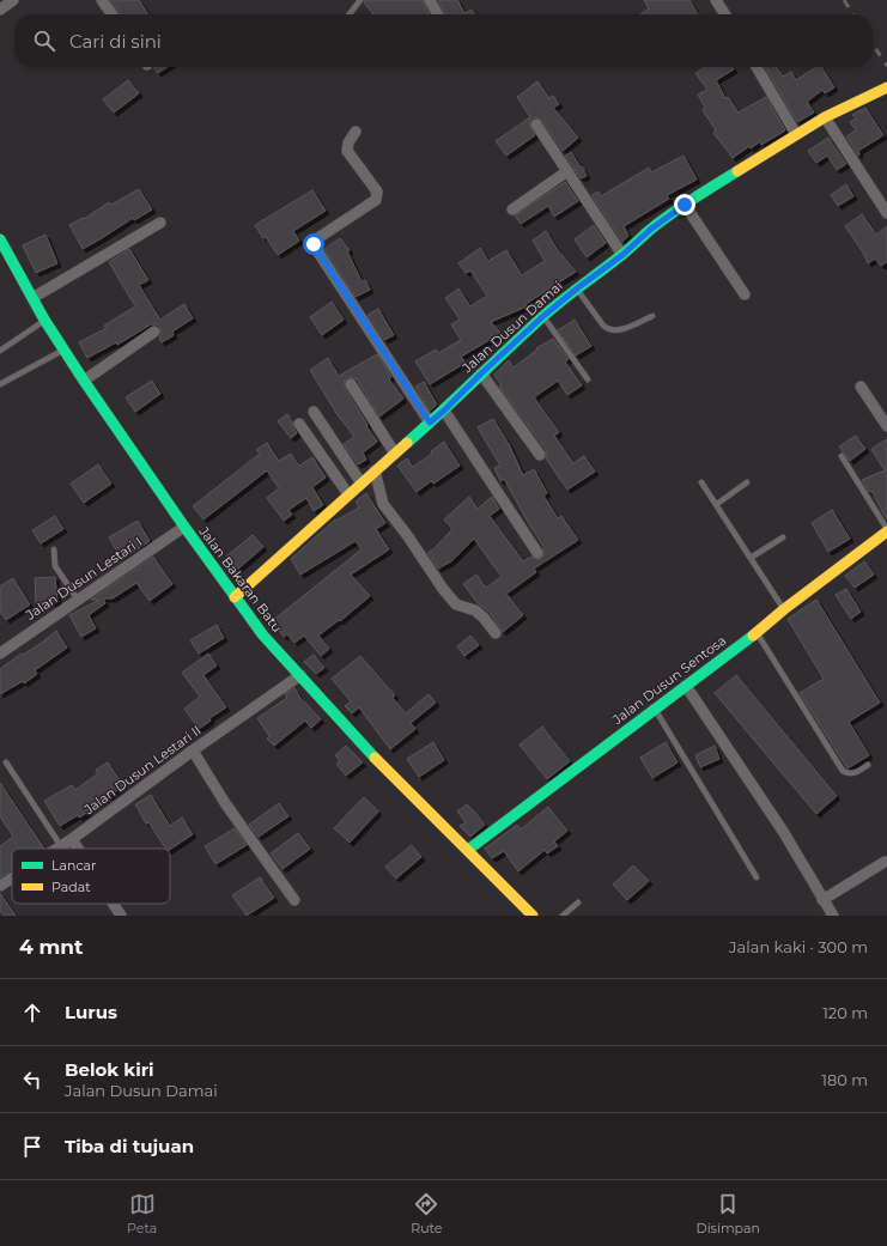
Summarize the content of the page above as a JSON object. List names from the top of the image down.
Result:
{
  "streets": {
    "main road": ["Jalan Dusun Damai", "Jalan Bakaran Batu", "Jalan Dusun Sentosa"],
    "street": ["Jalan Dusun Lestari I", "Jalan Dusun Lestari II"]
  },
  "crossings": [
    ["Jalan Dusun Damai", "Jalan Bakaran Batu"],
    ["Jalan Dusun Lestari I", "Jalan Bakaran Batu"],
    ["Jalan Bakaran Batu", "Jalan Dusun Sentosa"],
    ["Jalan Bakaran Batu", "Jalan Dusun Lestari II"]
  ],
  "legend": ["Lancar", "Padat"],
  "page": {
    "search": "Cari di sini",
    "heading": ["4 mnt", "Jalan kaki · 300 m"],
    "list": [
      ["Lurus", "120 m"],
      ["Belok kiri", "Jalan Dusun Damai", "180 m"],
      "Tiba di tujuan"
    ],
    "nav": ["Peta", "Rute", "Disimpan"]
  }
}
